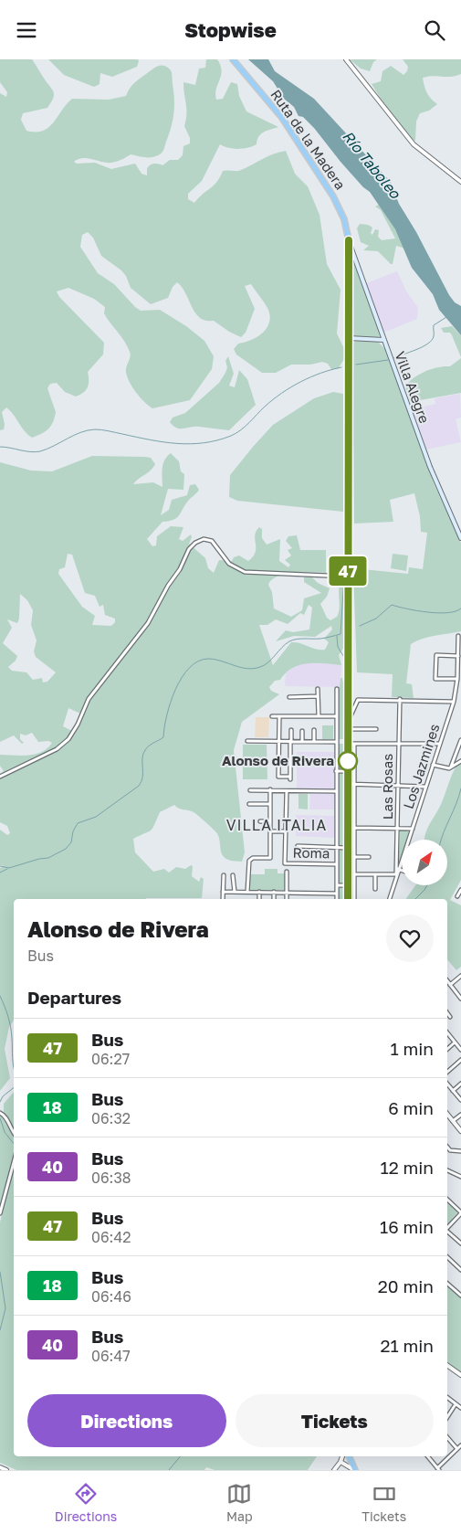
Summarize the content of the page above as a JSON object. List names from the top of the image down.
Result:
{
  "streets": {
    "highway": ["Ruta de la Madera"],
    "main road": ["Villa Alegre"],
    "street": ["Los Jazmines", "Las Rosas", "Roma"]
  },
  "crossings": [
    ["Ruta de la Madera", "Villa Alegre"],
    ["Los Jazmines", "Las Rosas"]
  ],
  "districts": ["VILLA ITALIA"],
  "water": ["Río Taboleo"],
  "places": ["Alonso de Rivera"],
  "lines": ["bus line 47"],
  "north": "top right",
  "page": {
    "header": "Stopwise",
    "on_map": "47",
    "heading": [
      ["Alonso de Rivera", "Bus"],
      "Departures"
    ],
    "list": [
      {
        "mark": "47",
        "name": "Bus",
        "note": "06:27",
        "value": "1 min"
      },
      {
        "mark": "18",
        "name": "Bus",
        "note": "06:32",
        "value": "6 min"
      },
      {
        "mark": "40",
        "name": "Bus",
        "note": "06:38",
        "value": "12 min"
      },
      {
        "mark": "47",
        "name": "Bus",
        "note": "06:42",
        "value": "16 min"
      },
      {
        "mark": "18",
        "name": "Bus",
        "note": "06:46",
        "value": "20 min"
      },
      {
        "mark": "40",
        "name": "Bus",
        "note": "06:47",
        "value": "21 min"
      }
    ],
    "buttons": ["Directions", "Tickets"],
    "tabs": ["Directions", "Map", "Tickets"]
  }
}
